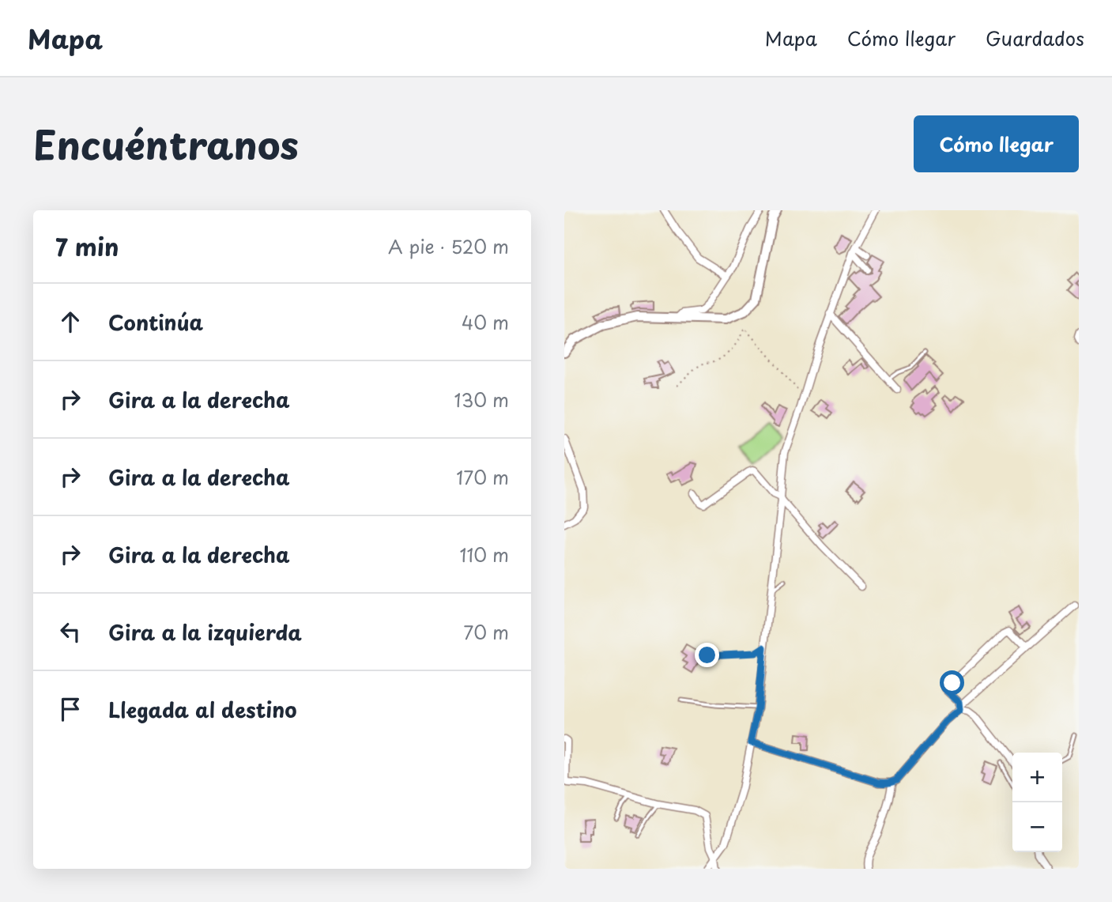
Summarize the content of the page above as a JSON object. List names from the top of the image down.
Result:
{
  "page": {
    "header": "Mapa",
    "nav": ["Mapa", "Cómo llegar", "Guardados"],
    "title": "Encuéntranos",
    "buttons": "Cómo llegar",
    "heading": ["7 min", "A pie · 520 m"],
    "list": [
      ["Continúa", "40 m"],
      ["Gira a la derecha", "130 m"],
      ["Gira a la derecha", "170 m"],
      ["Gira a la derecha", "110 m"],
      ["Gira a la izquierda", "70 m"],
      "Llegada al destino"
    ],
    "map_buttons": ["+", "−"]
  }
}
